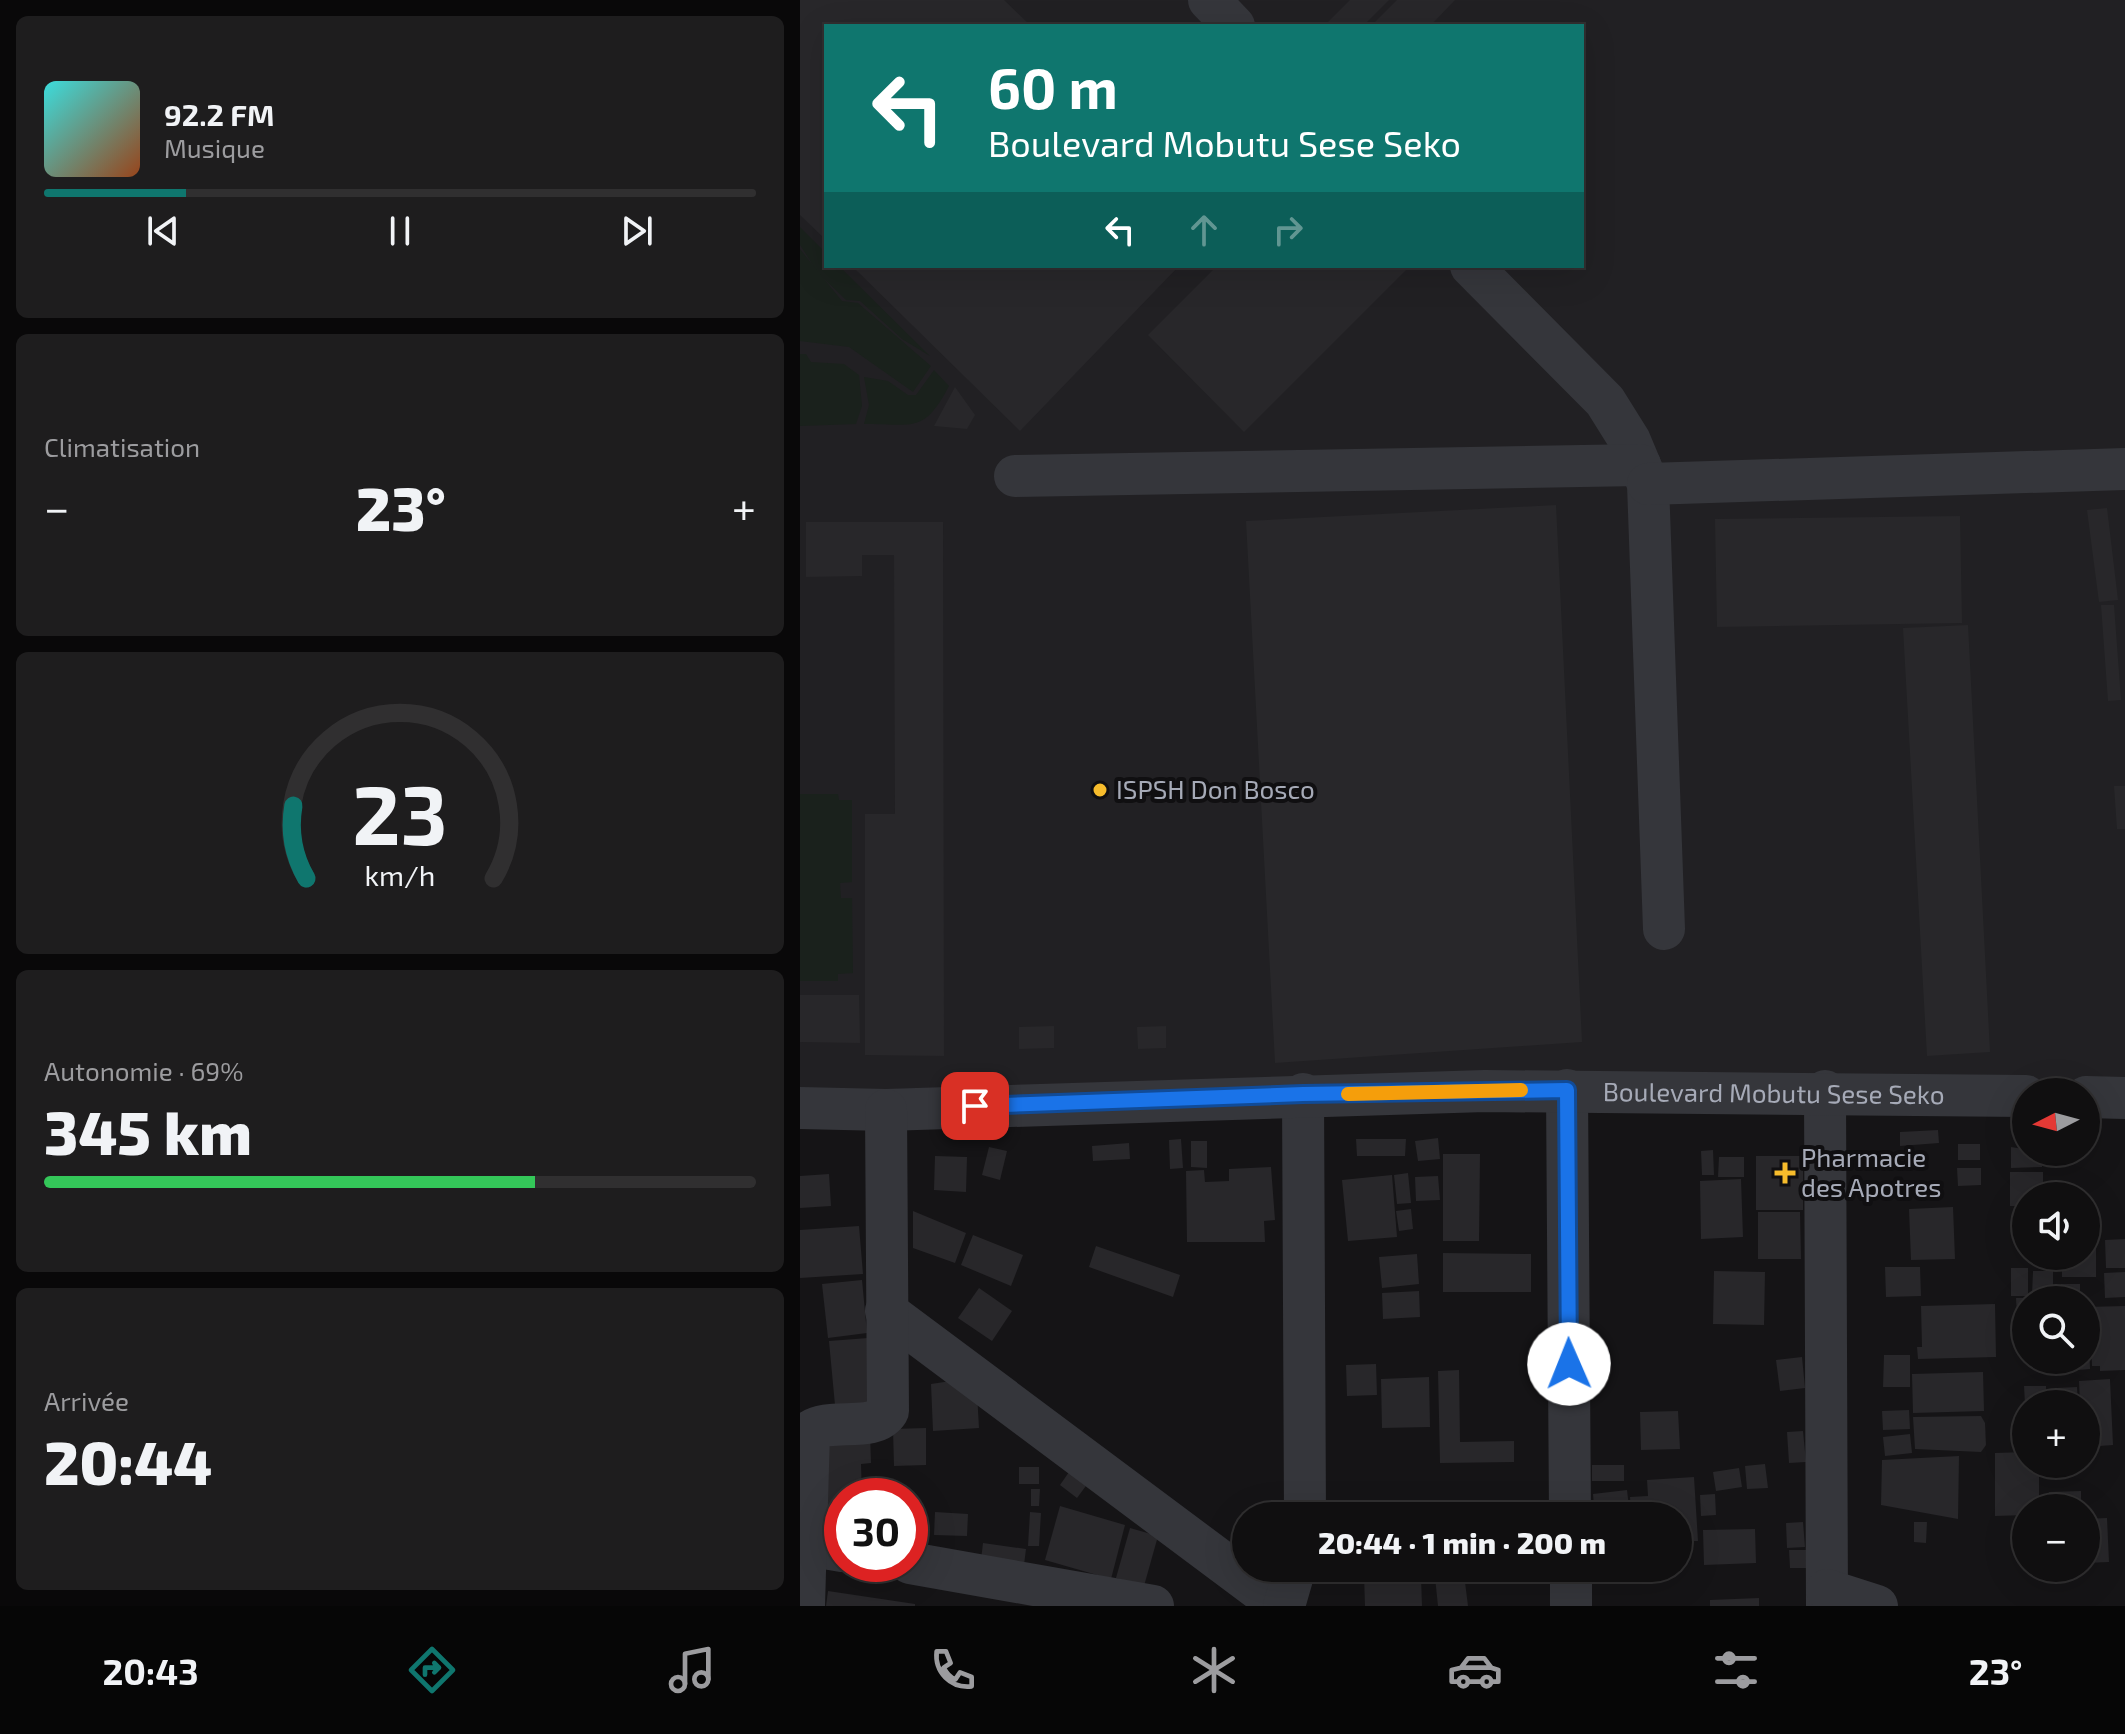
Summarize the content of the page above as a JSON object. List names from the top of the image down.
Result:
{
  "streets": {
    "street": ["Boulevard Mobutu Sese Seko"]
  },
  "places": {
    "other": ["ISPSH Don Bosco"],
    "health": ["Pharmacie des Apotres"]
  },
  "north": "left",
  "page": {
    "turn": ["60 m", "Boulevard Mobutu Sese Seko"],
    "song": ["92.2 FM", "Musique"],
    "tile": [
      "Climatisation",
      ["Autonomie · 69%", "345 km"],
      ["Arrivée", "20:44"]
    ],
    "heat": ["−", "23°", "+"],
    "map_buttons": ["+", "−"],
    "limit": "30",
    "trip": "20:44 · 1 min · 200 m",
    "tabs": ["20:43", "23°"],
    "gauge": ["23", "km/h"]
  }
}
